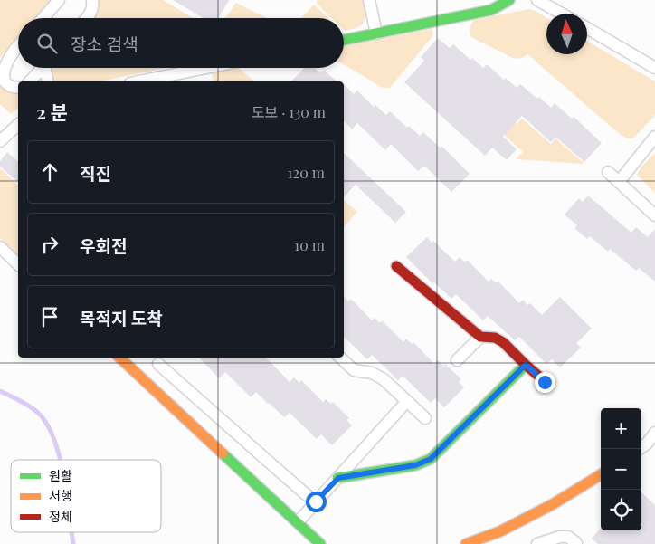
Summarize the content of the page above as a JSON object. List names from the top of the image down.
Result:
{
  "legend": ["원활", "서행", "정체"],
  "north": "top",
  "page": {
    "search": "장소 검색",
    "heading": ["2 분", "도보 · 130 m"],
    "list": [
      ["직진", "120 m"],
      ["우회전", "10 m"],
      "목적지 도착"
    ],
    "map_buttons": ["+", "−"]
  }
}
